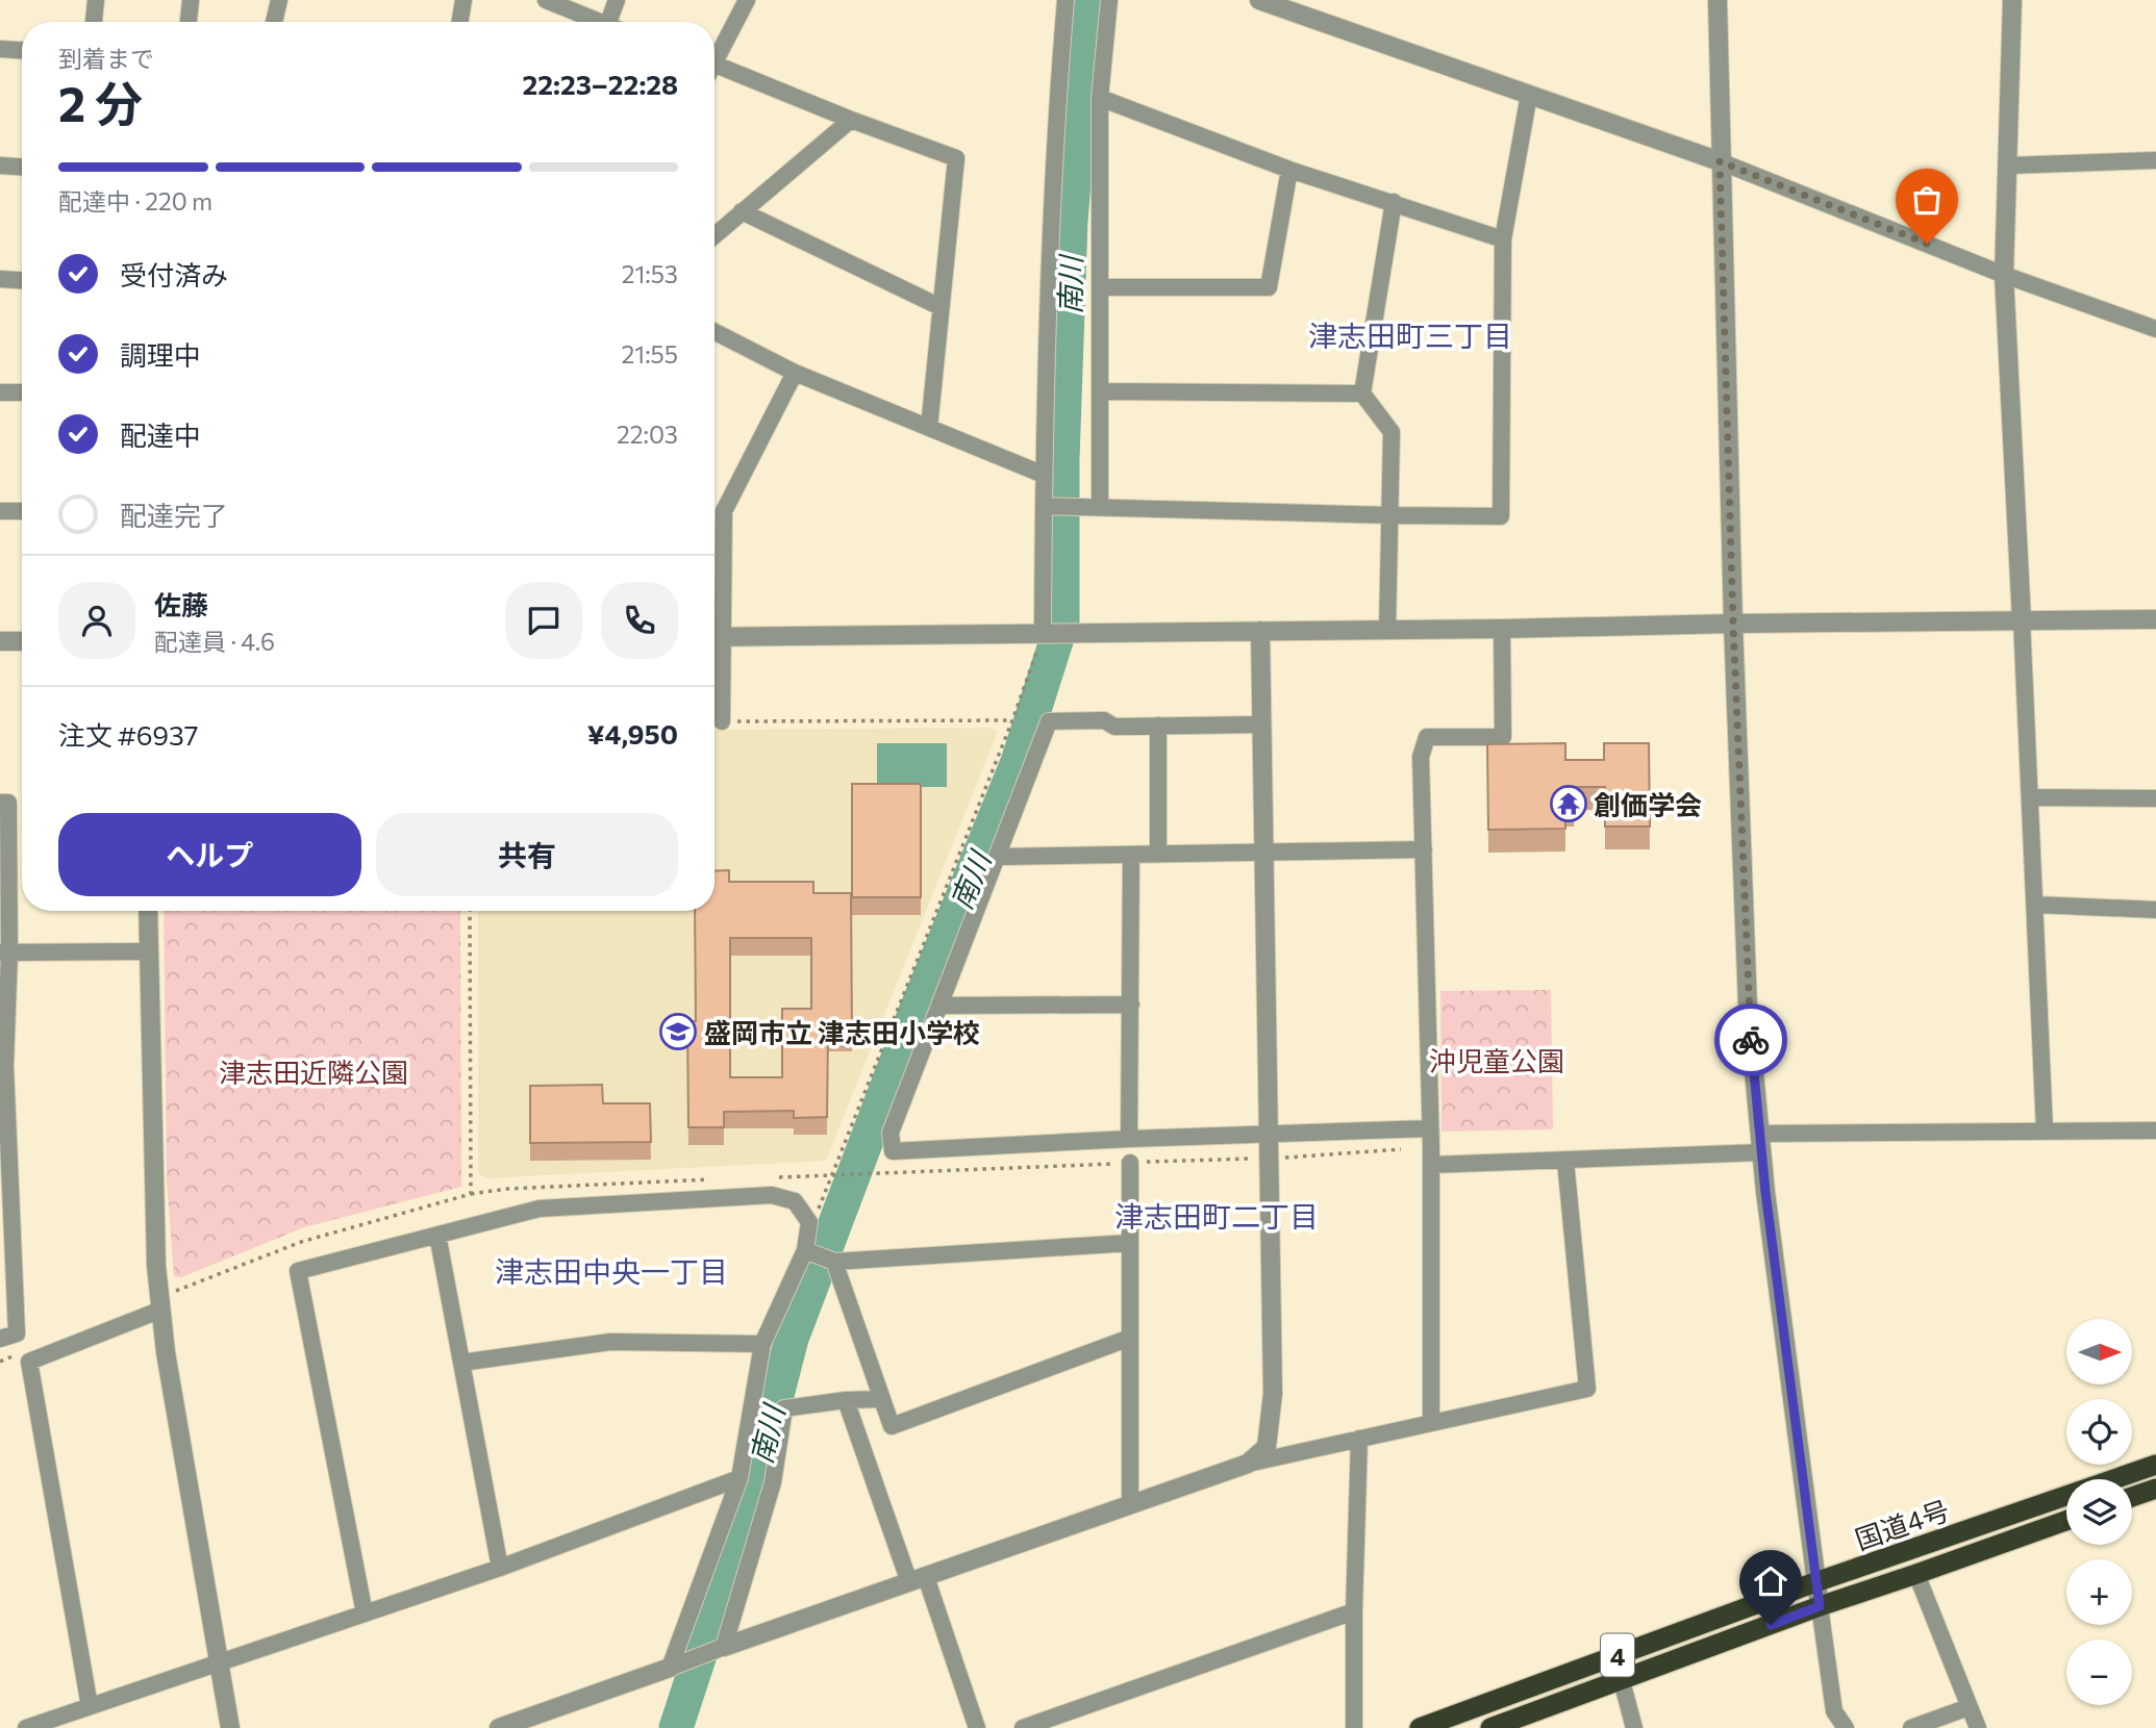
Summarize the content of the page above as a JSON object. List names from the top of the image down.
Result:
{
  "streets": {
    "highway": ["国道4号", "4"]
  },
  "districts": ["津志田町三丁目", "津志田町二丁目", "津志田中央一丁目"],
  "water": ["南川"],
  "parks": ["沖児童公園", "津志田近隣公園"],
  "places": {
    "temple": ["創価学会"],
    "school or university": ["盛岡市立 津志田小学校"]
  },
  "north": "right",
  "page": {
    "heading": ["2 分", "到着まで", "22:23–22:28"],
    "panel": [
      "佐藤",
      "配達員 · 4.6",
      "注文 #6937",
      "¥4,950"
    ],
    "bar": "配達中 · 220 m",
    "list": [
      ["受付済み", "21:53"],
      ["調理中", "21:55"],
      ["配達中", "22:03"],
      "配達完了"
    ],
    "buttons": ["ヘルプ", "共有"],
    "map_buttons": ["+", "−"]
  }
}
